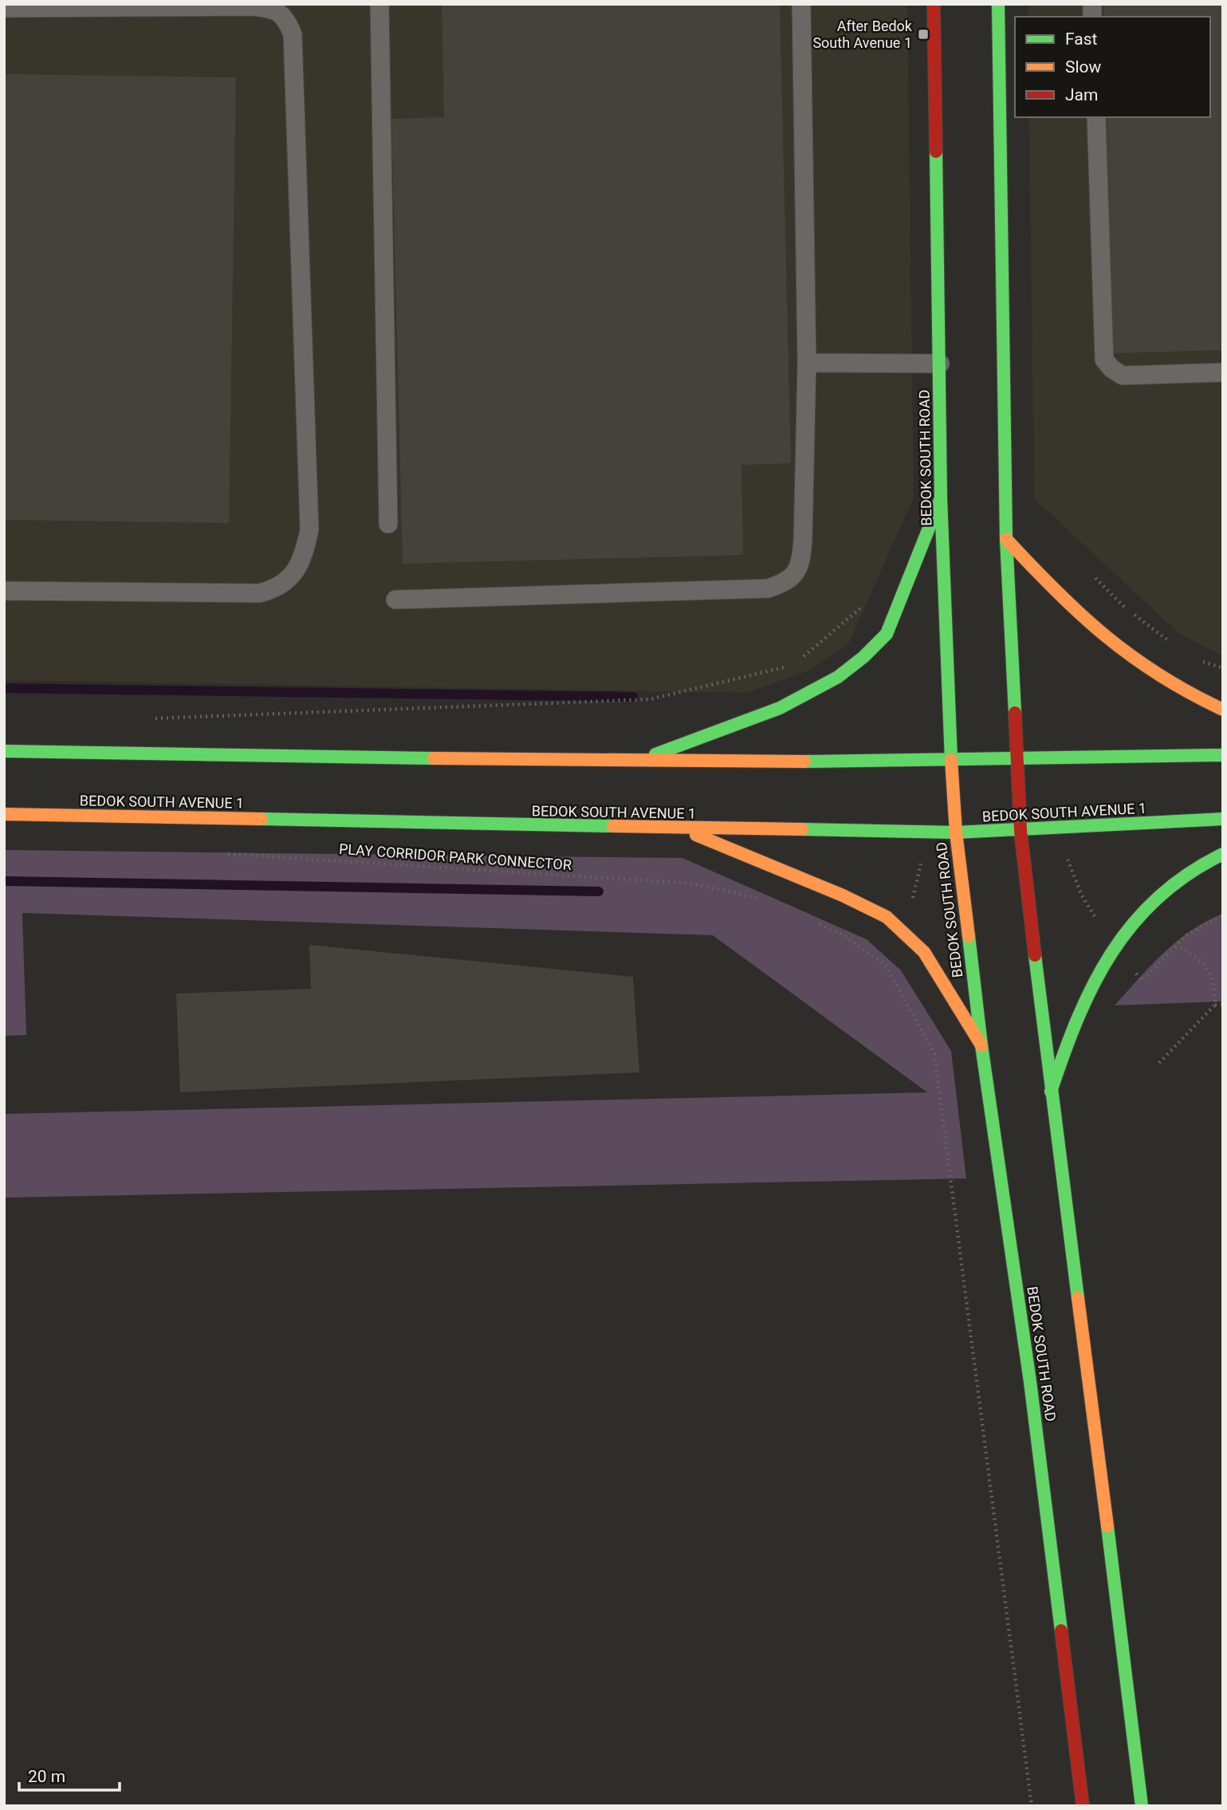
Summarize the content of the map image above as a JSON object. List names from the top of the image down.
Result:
{
  "streets": {
    "main road": ["BEDOK SOUTH ROAD", "BEDOK SOUTH AVENUE 1"],
    "path": ["PLAY CORRIDOR PARK CONNECTOR"]
  },
  "crossings": [
    ["BEDOK SOUTH ROAD", "BEDOK SOUTH AVENUE 1"]
  ],
  "places": {
    "transit": ["After Bedok South Avenue 1"]
  },
  "legend": ["Fast", "Slow", "Jam"],
  "scale_bar": "20 m"
}
